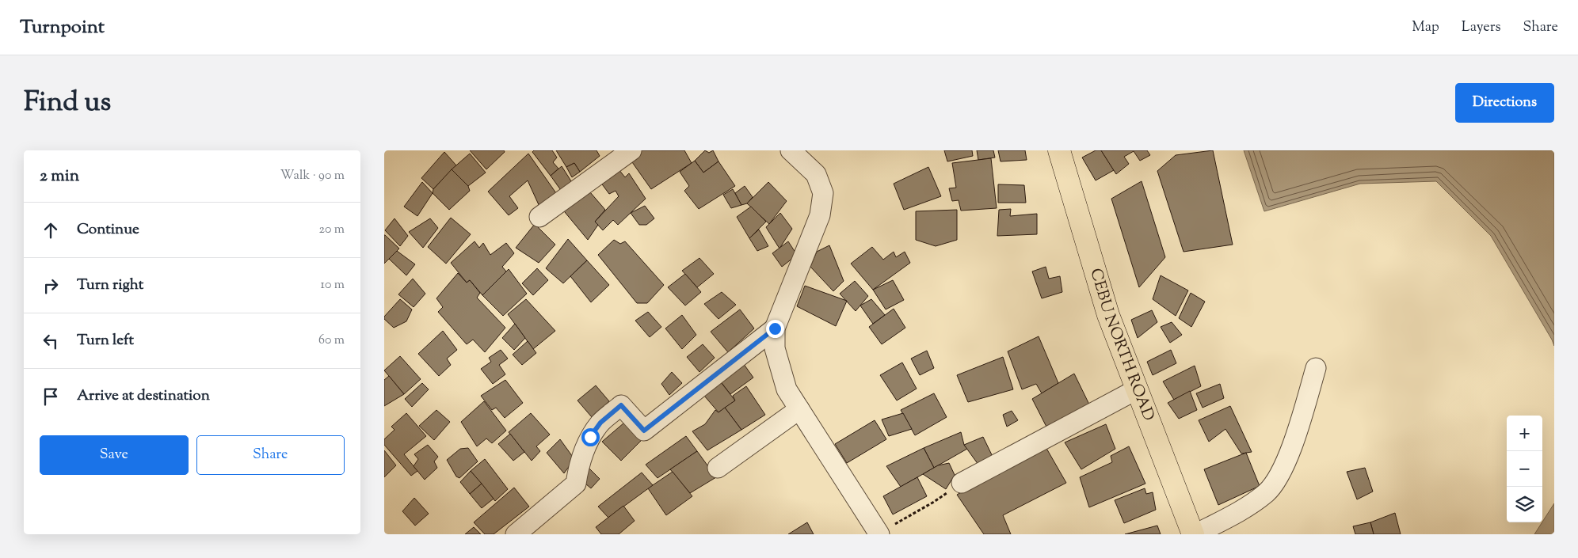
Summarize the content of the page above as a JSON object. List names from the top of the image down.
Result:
{
  "streets": {
    "main road": ["CEBU NORTH ROAD"]
  },
  "page": {
    "header": "Turnpoint",
    "nav": ["Map", "Layers", "Share"],
    "title": "Find us",
    "buttons": [
      "Directions",
      ["Save", "Share"]
    ],
    "heading": ["2 min", "Walk · 90 m"],
    "list": [
      ["Continue", "20 m"],
      ["Turn right", "10 m"],
      ["Turn left", "60 m"],
      "Arrive at destination"
    ],
    "map_buttons": ["+", "−"]
  }
}
